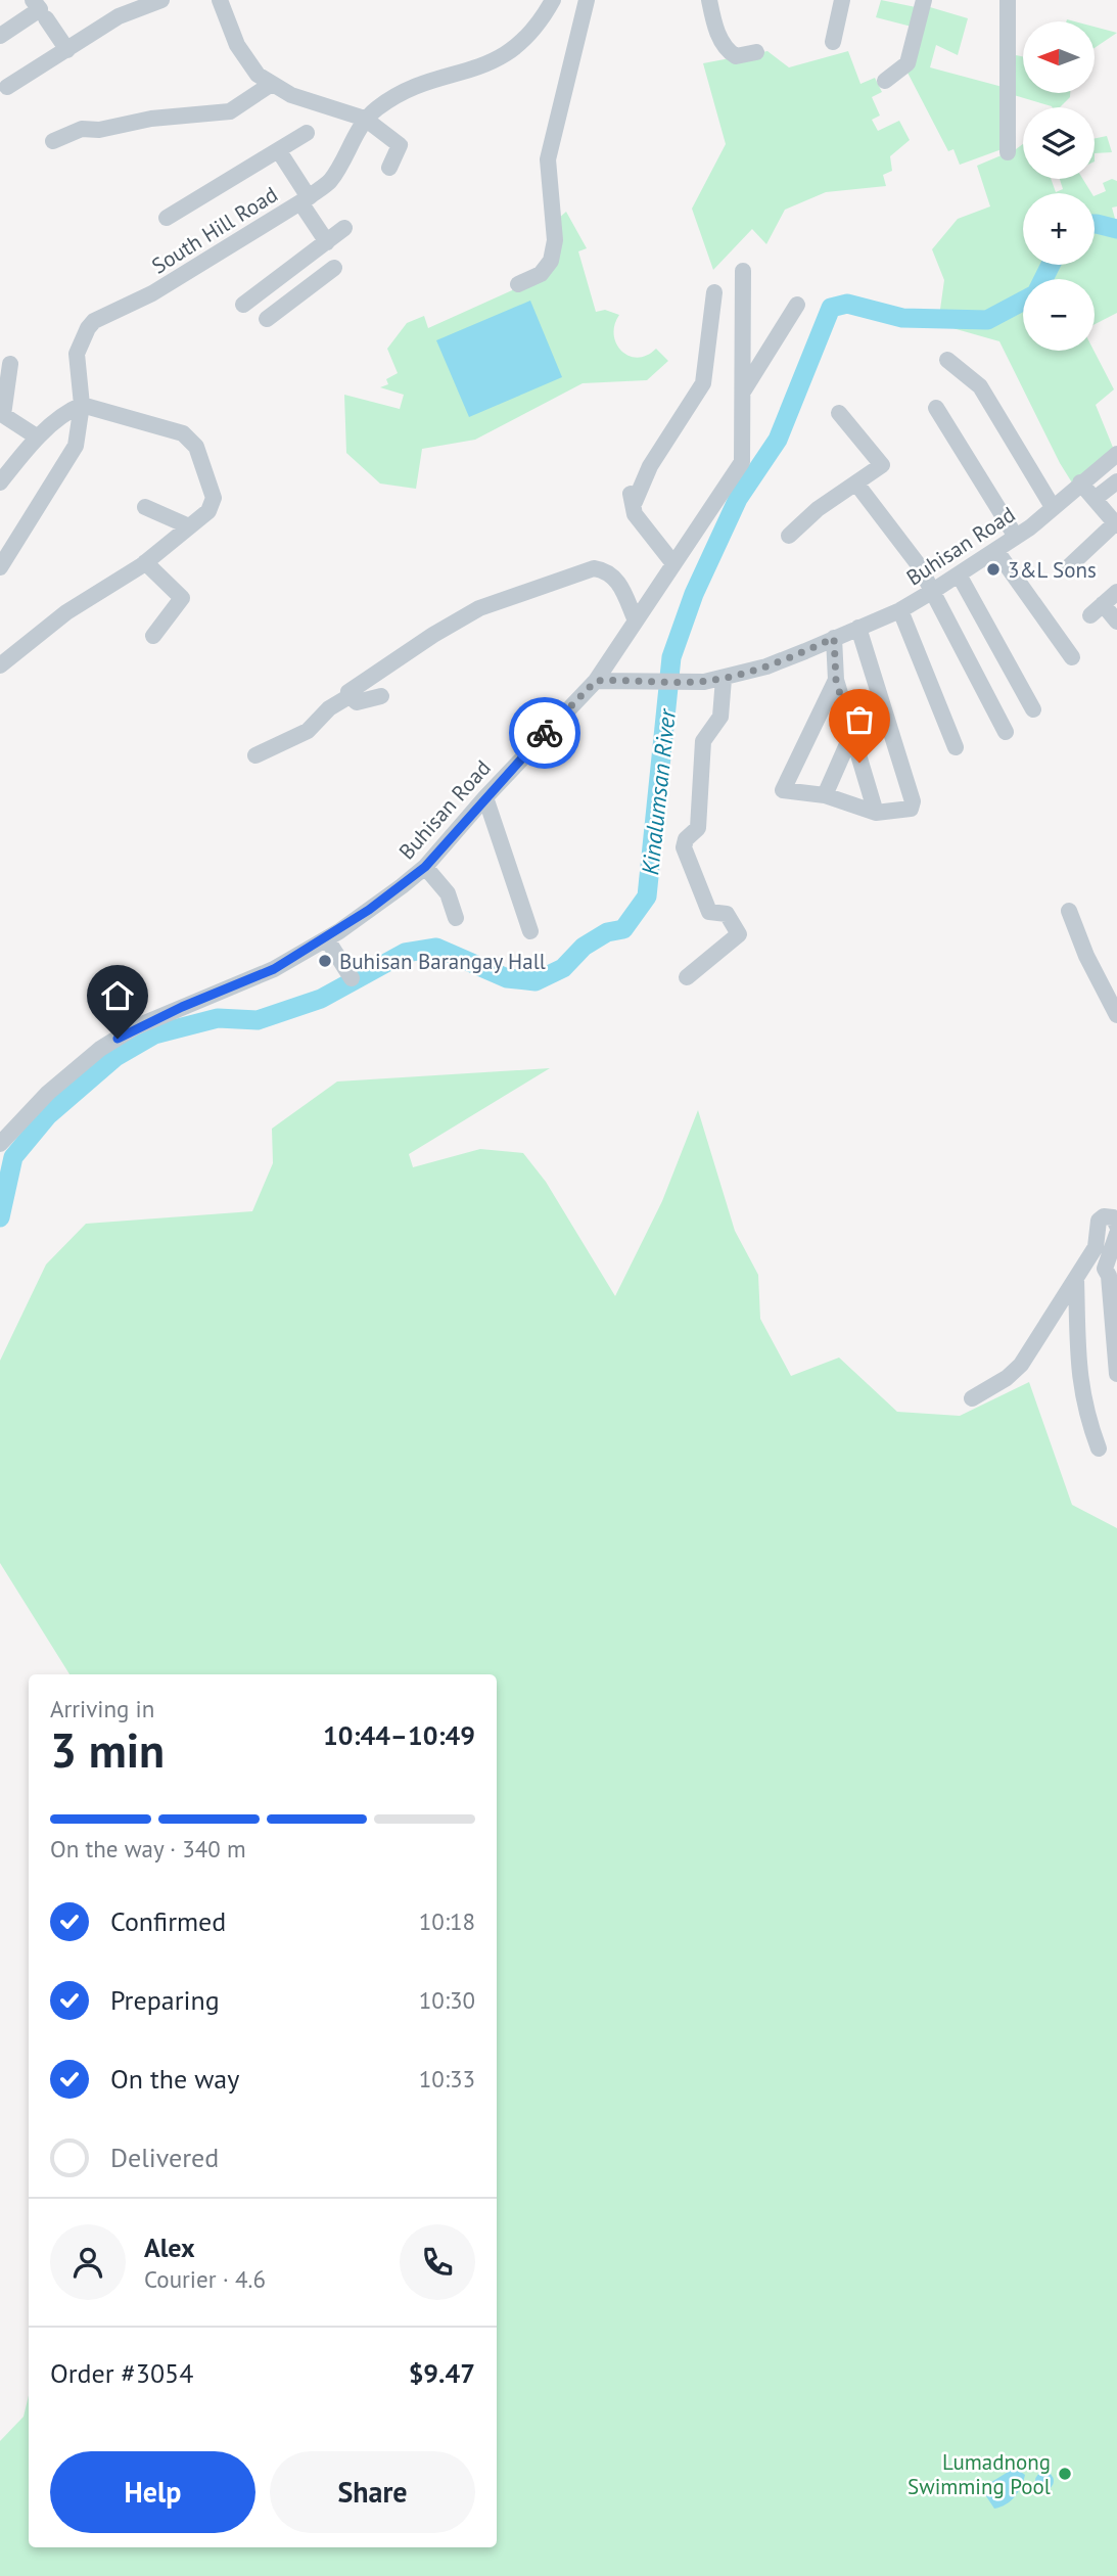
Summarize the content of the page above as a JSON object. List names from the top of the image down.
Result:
{
  "streets": {
    "street": ["South Hill Road", "Buhisan Road"]
  },
  "water": ["Kinalumsan River"],
  "places": ["3&L Sons", "Buhisan Barangay Hall", "Lumadnong Swimming Pool"],
  "north": "left",
  "page": {
    "map_buttons": ["+", "−"],
    "heading": ["3 min", "Arriving in", "10:44–10:49"],
    "panel": [
      "Alex",
      "Courier · 4.6",
      "Order #3054",
      "$9.47"
    ],
    "bar": "On the way · 340 m",
    "list": [
      ["Confirmed", "10:18"],
      ["Preparing", "10:30"],
      ["On the way", "10:33"],
      "Delivered"
    ],
    "buttons": ["Help", "Share"]
  }
}
